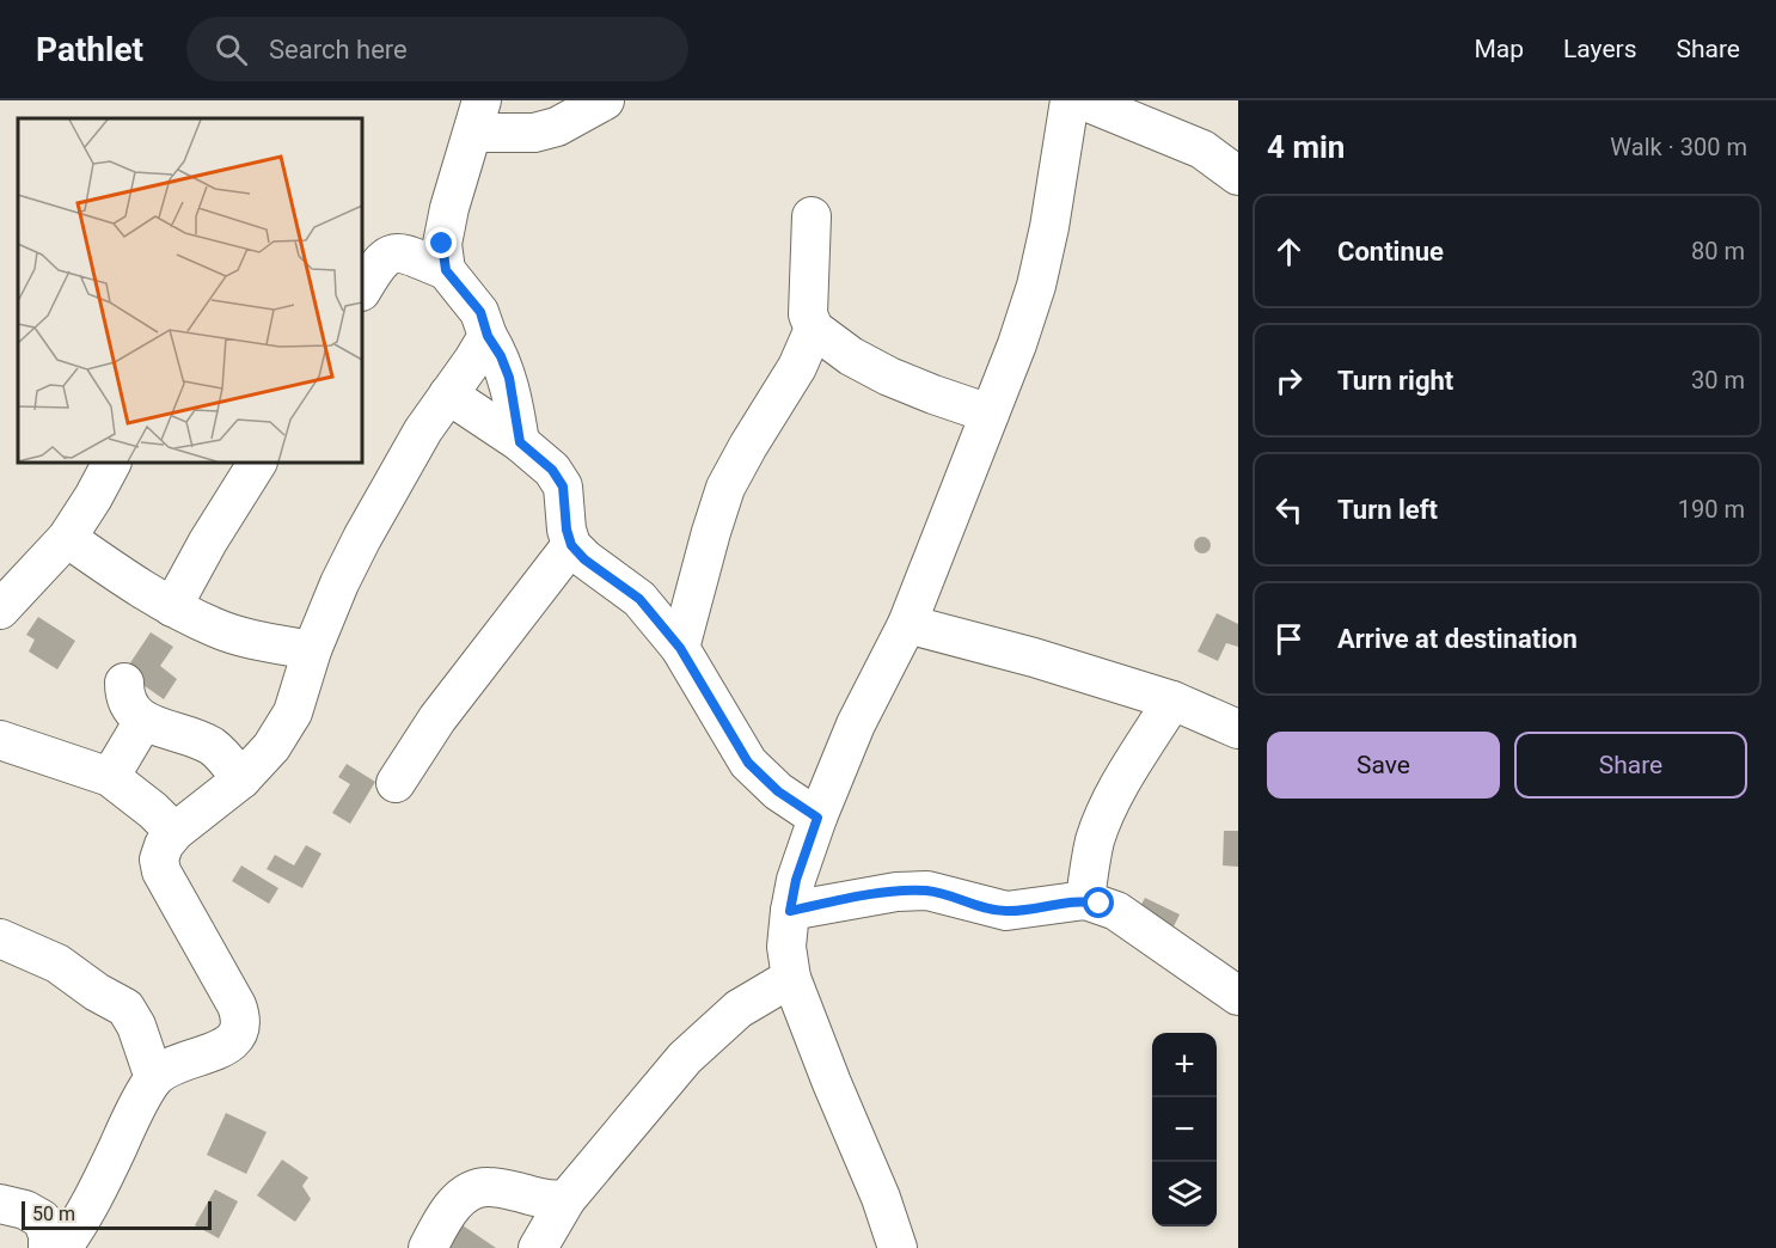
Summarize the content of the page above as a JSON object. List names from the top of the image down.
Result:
{
  "scale_bar": "50 m",
  "page": {
    "header": "Pathlet",
    "search": "Search here",
    "nav": ["Map", "Layers", "Share"],
    "heading": ["4 min", "Walk · 300 m"],
    "list": [
      ["Continue", "80 m"],
      ["Turn right", "30 m"],
      ["Turn left", "190 m"],
      "Arrive at destination"
    ],
    "buttons": ["Save", "Share"],
    "map_buttons": ["+", "−"],
    "scale": "50 m"
  }
}
